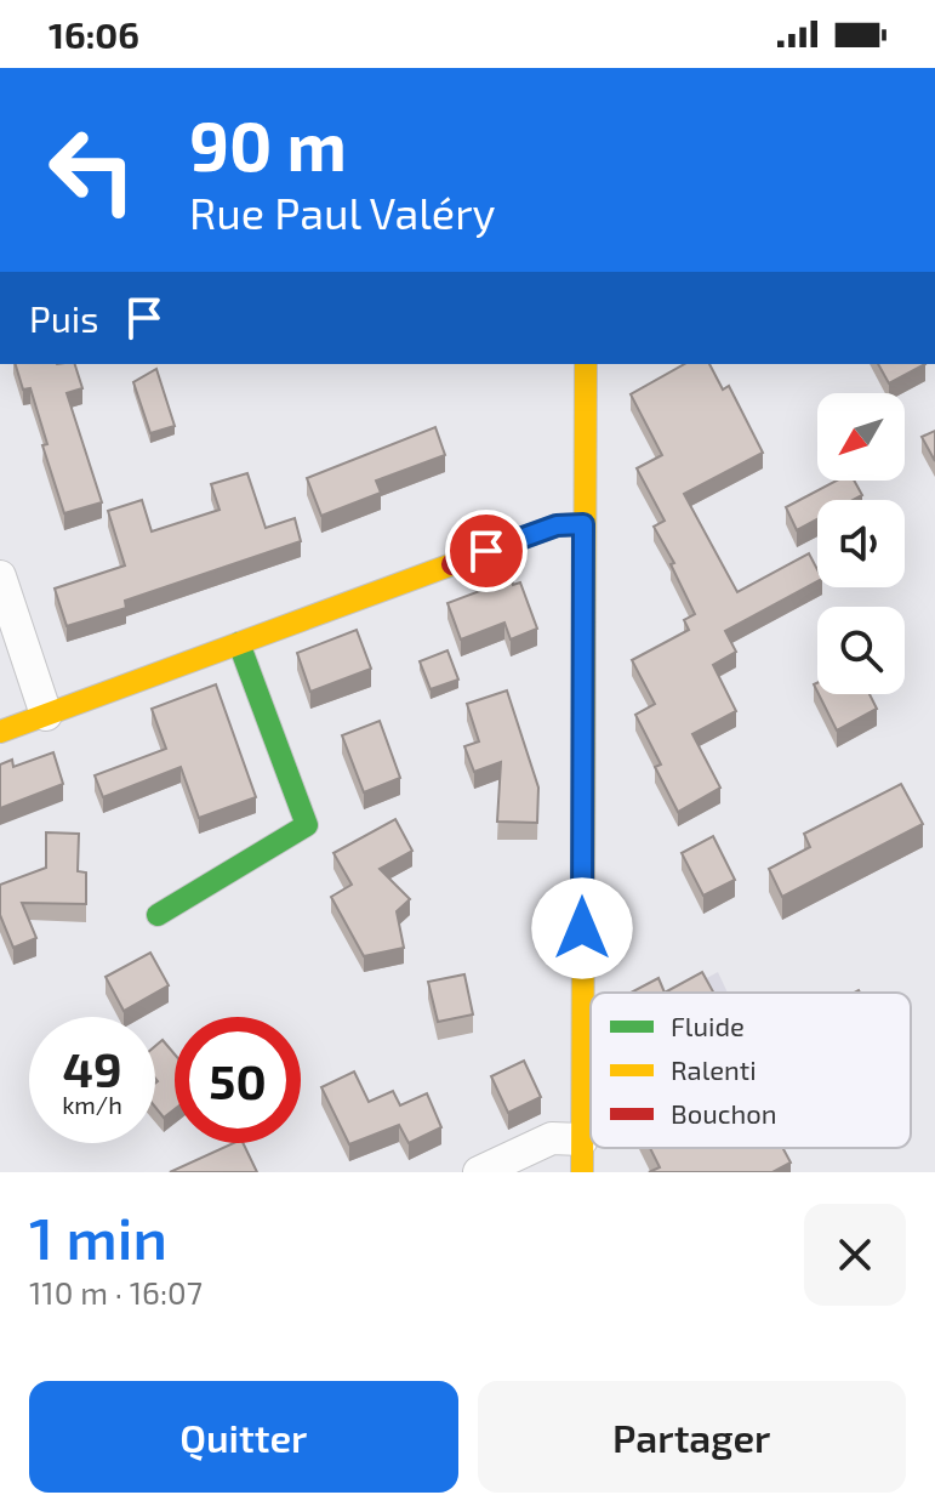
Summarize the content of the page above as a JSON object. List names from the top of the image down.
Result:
{
  "legend": ["Fluide", "Ralenti", "Bouchon"],
  "north": "bottom left",
  "page": {
    "status": "16:06",
    "turn": ["90 m", "Rue Paul Valéry"],
    "then": "Puis",
    "speed": "49 km/h",
    "limit": "50",
    "heading": ["1 min", "110 m · 16:07"],
    "buttons": ["Quitter", "Partager"]
  }
}
